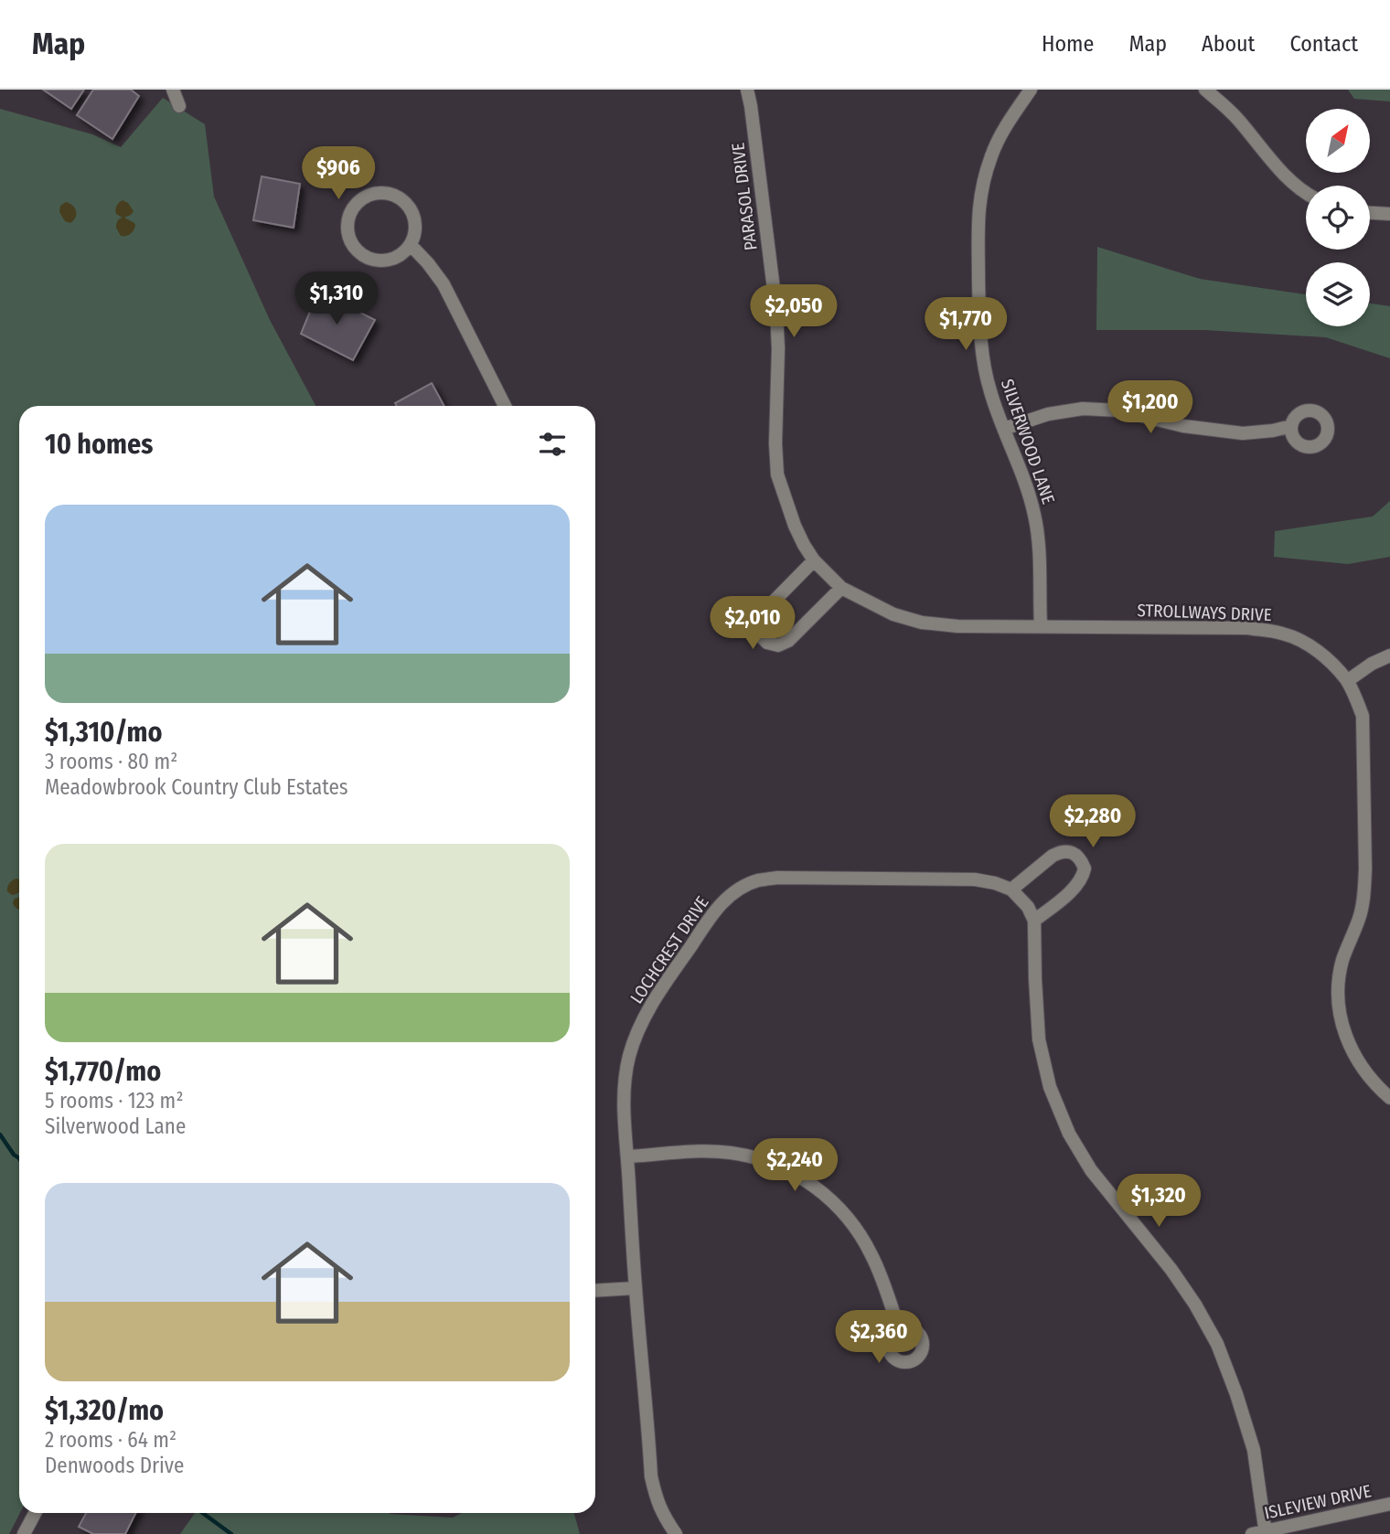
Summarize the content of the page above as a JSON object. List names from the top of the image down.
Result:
{
  "streets": {
    "street": [
      "PARASOL DRIVE",
      "SILVERWOOD LANE",
      "STROLLWAYS DRIVE",
      "LOCHCREST DRIVE",
      "ISLEVIEW DRIVE"
    ]
  },
  "crossings": [
    ["PARASOL DRIVE", "STROLLWAYS DRIVE"],
    ["SILVERWOOD LANE", "STROLLWAYS DRIVE"]
  ],
  "north": "top right",
  "page": {
    "header": "Map",
    "nav": [
      "Home",
      "Map",
      "About",
      "Contact"
    ],
    "price": [
      "$906",
      "$1,310",
      "$2,050",
      "$1,770",
      "$1,200",
      "$2,010",
      "$2,280",
      "$2,240",
      "$1,320",
      "$2,360"
    ],
    "heading": "10 homes",
    "list": [
      {
        "name": "$1,310/mo",
        "note": "3 rooms · 80 m² · Meadowbrook Country Club Estates"
      },
      {
        "name": "$1,770/mo",
        "note": "5 rooms · 123 m² · Silverwood Lane"
      },
      {
        "name": "$1,320/mo",
        "note": "2 rooms · 64 m² · Denwoods Drive"
      }
    ]
  }
}
